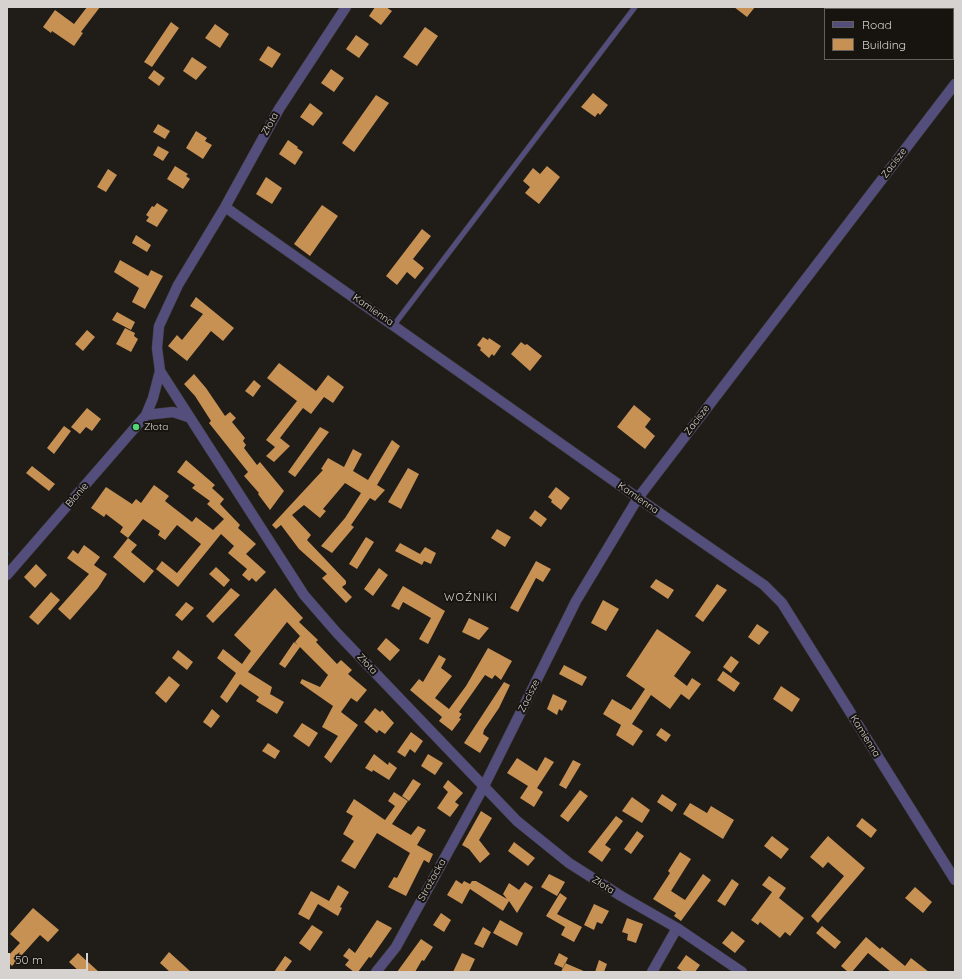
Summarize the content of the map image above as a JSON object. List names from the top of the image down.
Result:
{
  "streets": {
    "street": [
      "Złota",
      "Zacisze",
      "Kamienna",
      "Błonie",
      "Strażacka"
    ]
  },
  "crossings": [
    ["Złota", "Zacisze"],
    ["Złota", "Kamienna"],
    ["Złota", "Błonie"],
    ["Złota", "Strażacka"],
    ["Zacisze", "Kamienna"],
    ["Zacisze", "Strażacka"]
  ],
  "districts": ["WOŹNIKI"],
  "places": ["Złota"],
  "legend": ["Road", "Building"],
  "scale_bar": "50 m"
}
